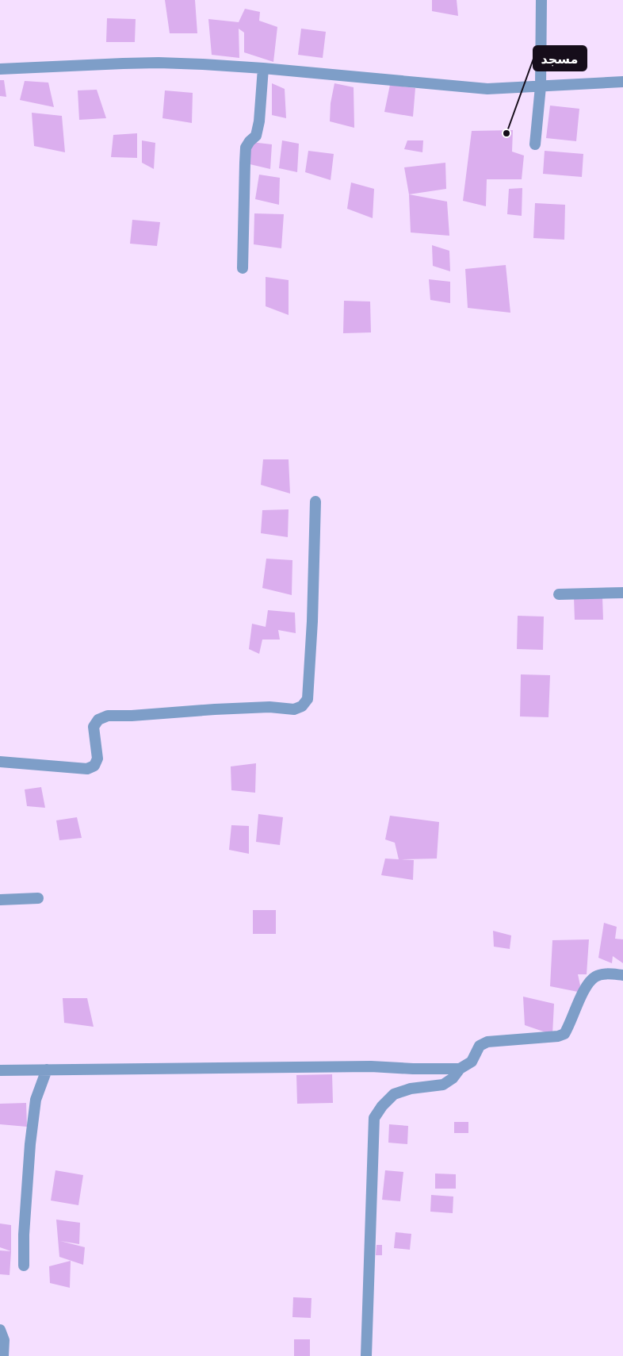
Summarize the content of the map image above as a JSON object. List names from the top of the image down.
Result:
{
  "places": ["مسجد"]
}
